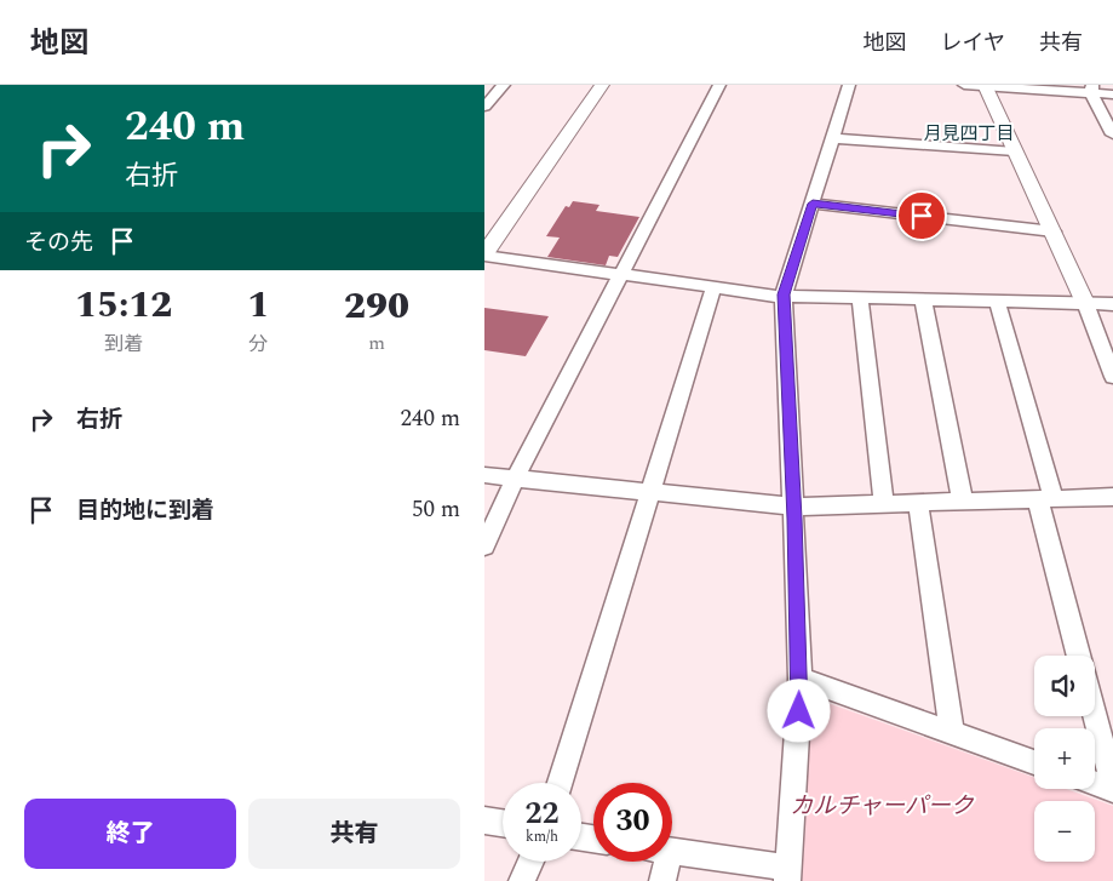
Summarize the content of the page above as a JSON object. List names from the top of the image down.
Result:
{
  "districts": ["月見四丁目"],
  "parks": ["カルチャーパーク"],
  "page": {
    "header": "地図",
    "nav": ["地図", "レイヤ", "共有"],
    "turn": ["240 m", "右折"],
    "then": "その先",
    "eta": [
      "15:12",
      "到着",
      "1",
      "分",
      "290",
      "m"
    ],
    "list": [
      {
        "name": "右折",
        "value": "240 m"
      },
      {
        "name": "目的地に到着",
        "value": "50 m"
      }
    ],
    "map_buttons": ["+", "−"],
    "speed": "22 km/h",
    "limit": "30",
    "buttons": ["終了", "共有"]
  }
}
